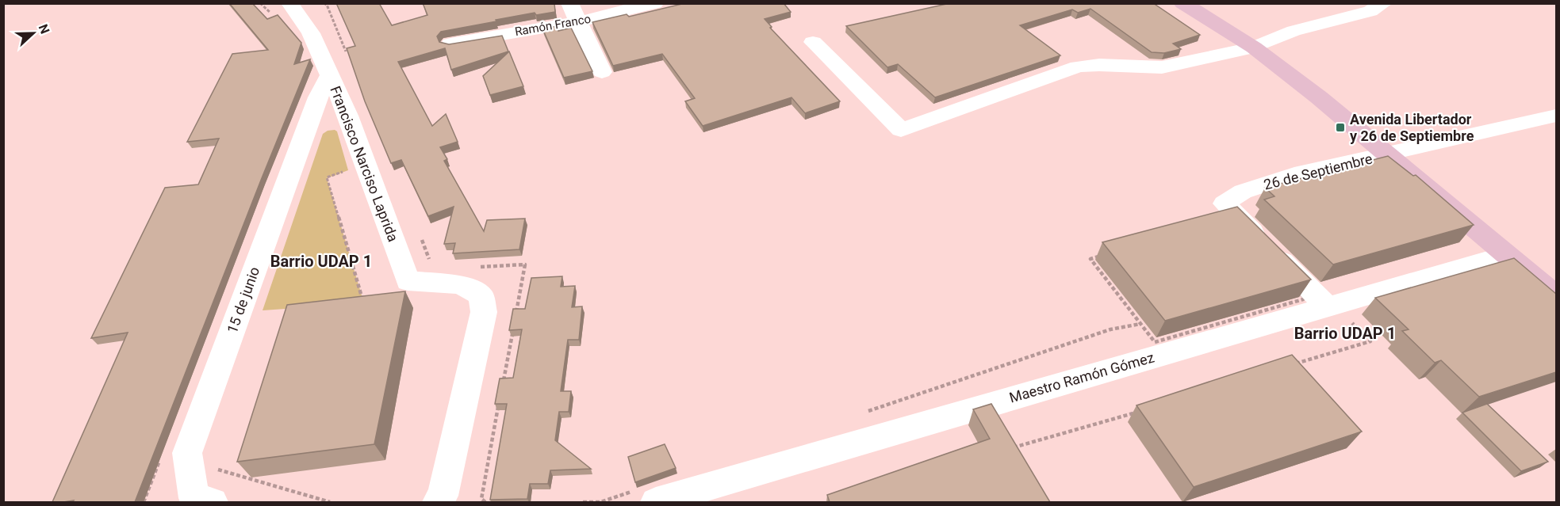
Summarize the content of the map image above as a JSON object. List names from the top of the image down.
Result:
{
  "streets": {
    "street": [
      "Ramón Franco",
      "Francisco Narciso Laprida",
      "26 de Septiembre",
      "15 de junio",
      "Maestro Ramón Gómez"
    ]
  },
  "crossings": [
    ["Francisco Narciso Laprida", "15 de junio"],
    ["26 de Septiembre", "Maestro Ramón Gómez"]
  ],
  "districts": ["Barrio UDAP 1", "Barrio UDAP 1"],
  "places": {
    "transit": ["Avenida Libertador y 26 de Septiembre"]
  },
  "north": "right"
}
